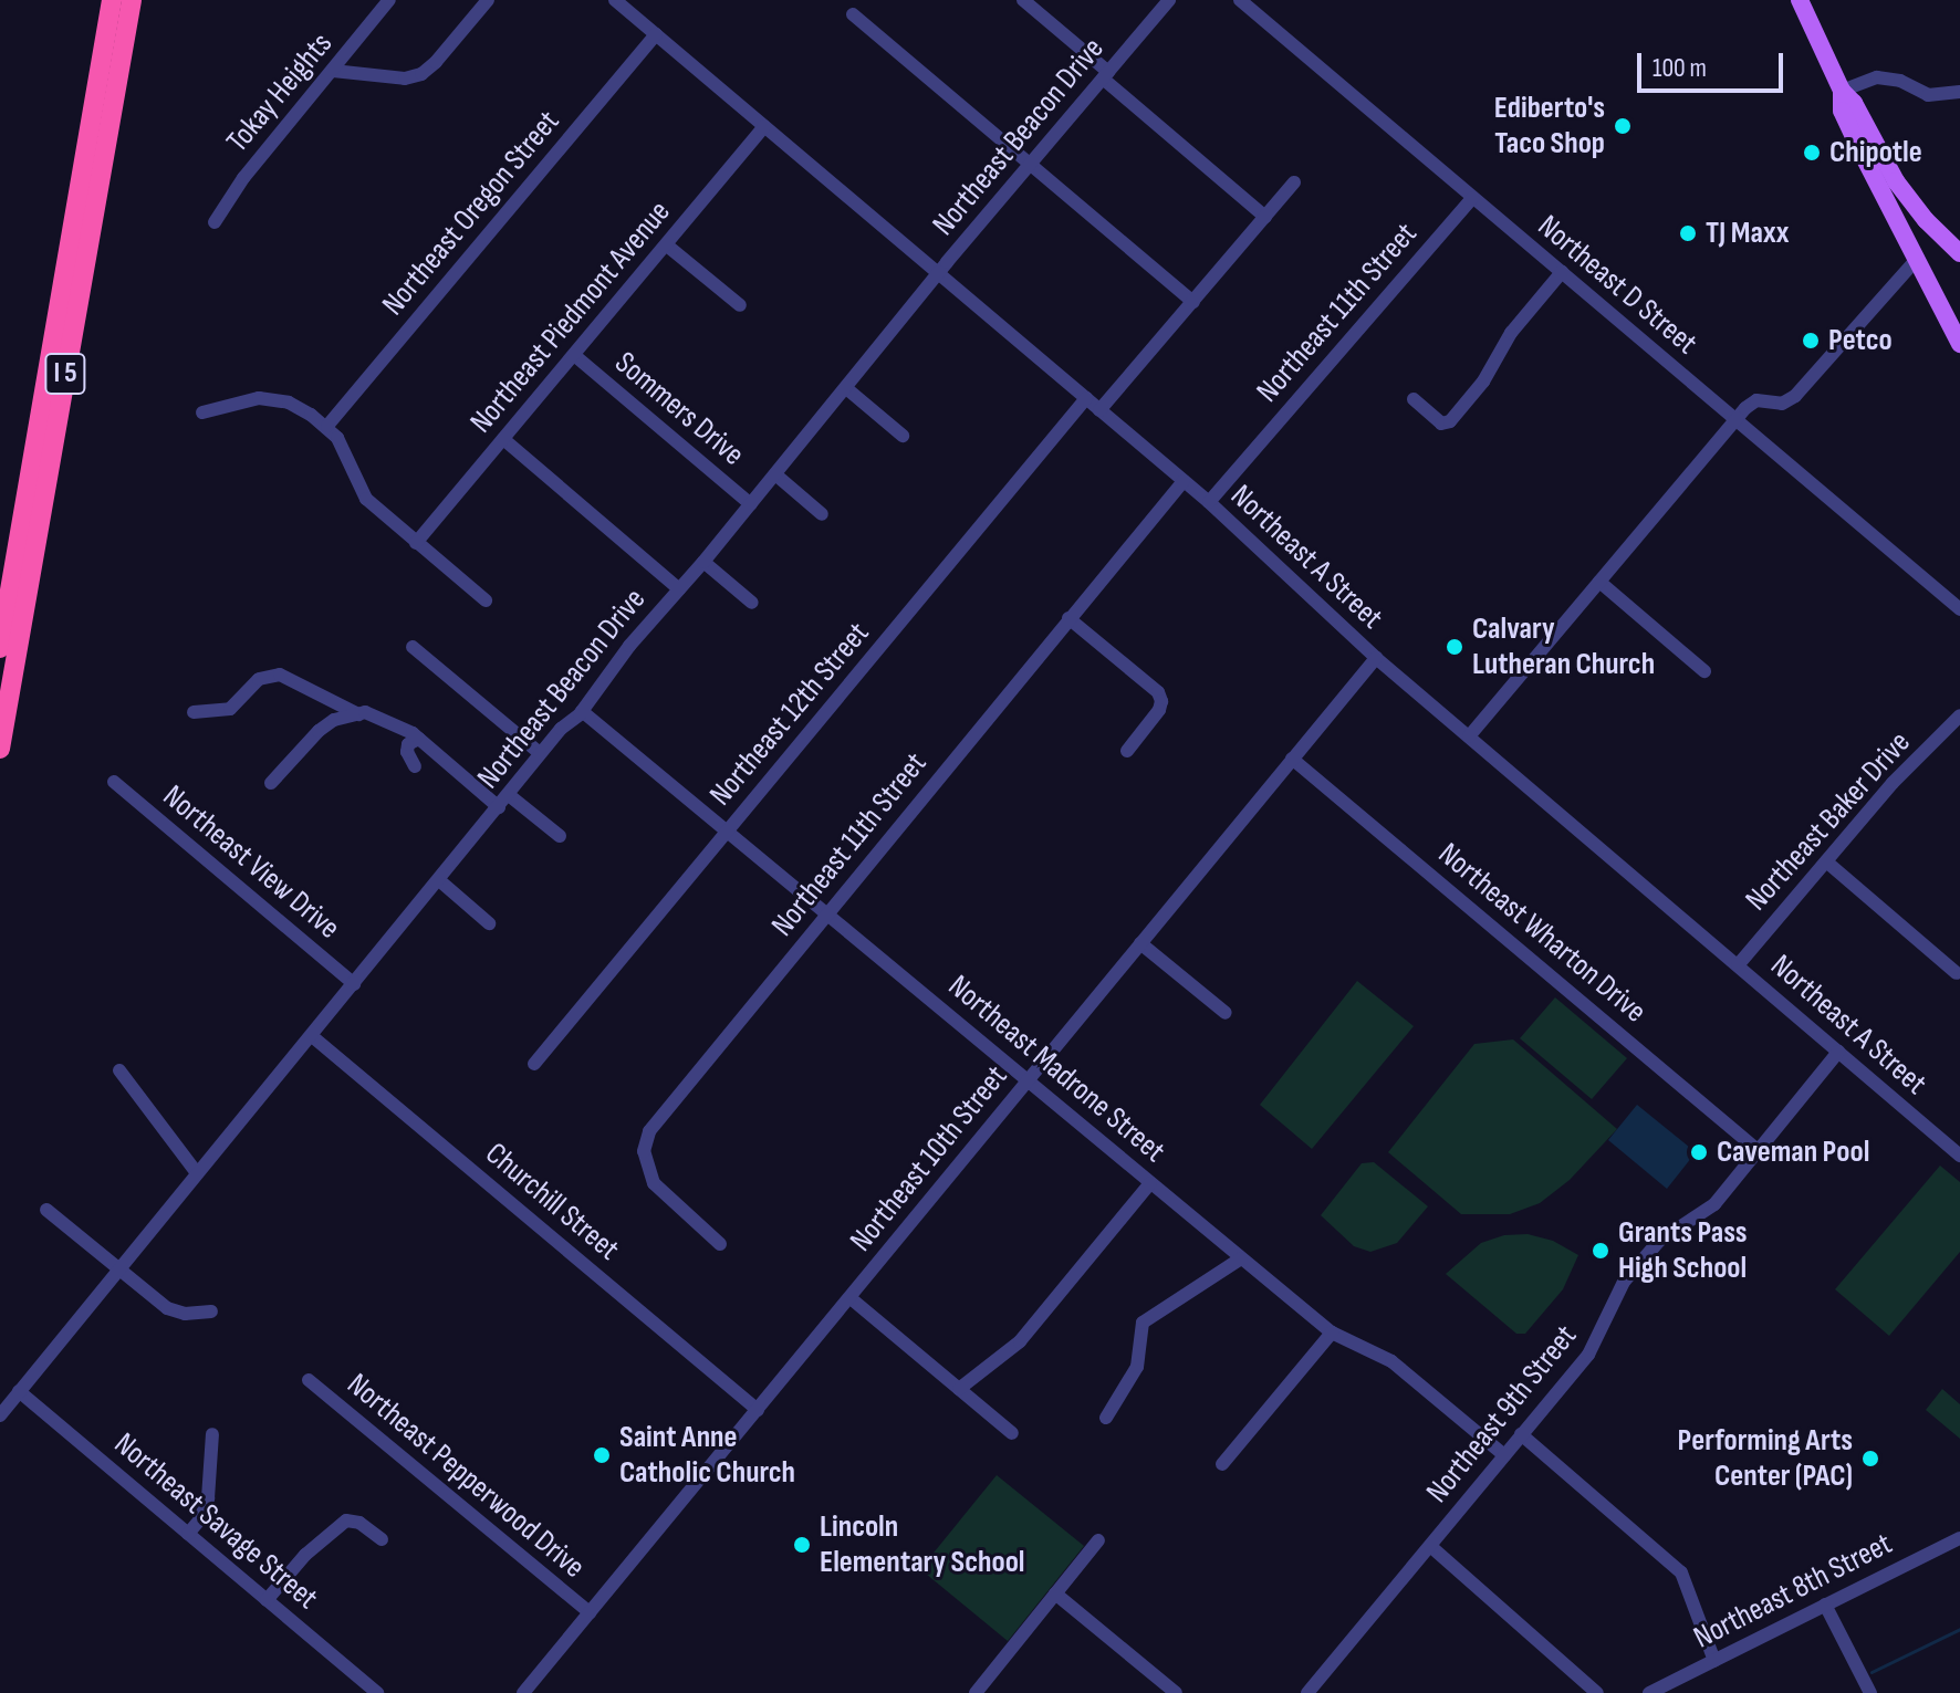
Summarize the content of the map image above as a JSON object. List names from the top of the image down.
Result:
{
  "streets": {
    "highway": ["I 5"],
    "street": [
      "Tokay Heights",
      "Northeast Beacon Drive",
      "Northeast Oregon Street",
      "Northeast D Street",
      "Northeast 11th Street",
      "Northeast Piedmont Avenue",
      "Sommers Drive",
      "Northeast A Street",
      "Northeast 12th Street",
      "Northeast Baker Drive",
      "Northeast View Drive",
      "Northeast Wharton Drive",
      "Northeast Madrone Street",
      "Northeast 10th Street",
      "Churchill Street",
      "Northeast 9th Street",
      "Northeast Pepperwood Drive",
      "Northeast Savage Street",
      "Northeast 8th Street"
    ]
  },
  "crossings": [
    ["Northeast Beacon Drive", "Sommers Drive"],
    ["Northeast Beacon Drive", "Northeast A Street"],
    ["Northeast Beacon Drive", "Northeast View Drive"],
    ["Northeast Beacon Drive", "Northeast Madrone Street"],
    ["Northeast Beacon Drive", "Churchill Street"],
    ["Northeast Beacon Drive", "Northeast Savage Street"],
    ["Northeast Oregon Street", "Northeast A Street"],
    ["Northeast D Street", "Northeast 11th Street"],
    ["Northeast 11th Street", "Northeast A Street"],
    ["Northeast 11th Street", "Northeast Madrone Street"],
    ["Northeast Piedmont Avenue", "Sommers Drive"],
    ["Northeast Piedmont Avenue", "Northeast A Street"],
    ["Northeast A Street", "Northeast 12th Street"],
    ["Northeast A Street", "Northeast Baker Drive"],
    ["Northeast A Street", "Northeast 10th Street"],
    ["Northeast A Street", "Northeast 9th Street"],
    ["Northeast 12th Street", "Northeast Madrone Street"],
    ["Northeast Wharton Drive", "Northeast 10th Street"],
    ["Northeast Wharton Drive", "Northeast 9th Street"],
    ["Northeast Madrone Street", "Northeast 10th Street"],
    ["Northeast Madrone Street", "Northeast 9th Street"],
    ["Northeast 10th Street", "Churchill Street"],
    ["Northeast 10th Street", "Northeast Pepperwood Drive"]
  ],
  "places": [
    "Ediberto's Taco Shop",
    "Chipotle",
    "TJ Maxx",
    "Petco",
    "Calvary Lutheran Church",
    "Caveman Pool",
    "Grants Pass High School",
    "Saint Anne Catholic Church",
    "Performing Arts Center (PAC)",
    "Lincoln Elementary School"
  ],
  "scale_bar": "100 m"
}
